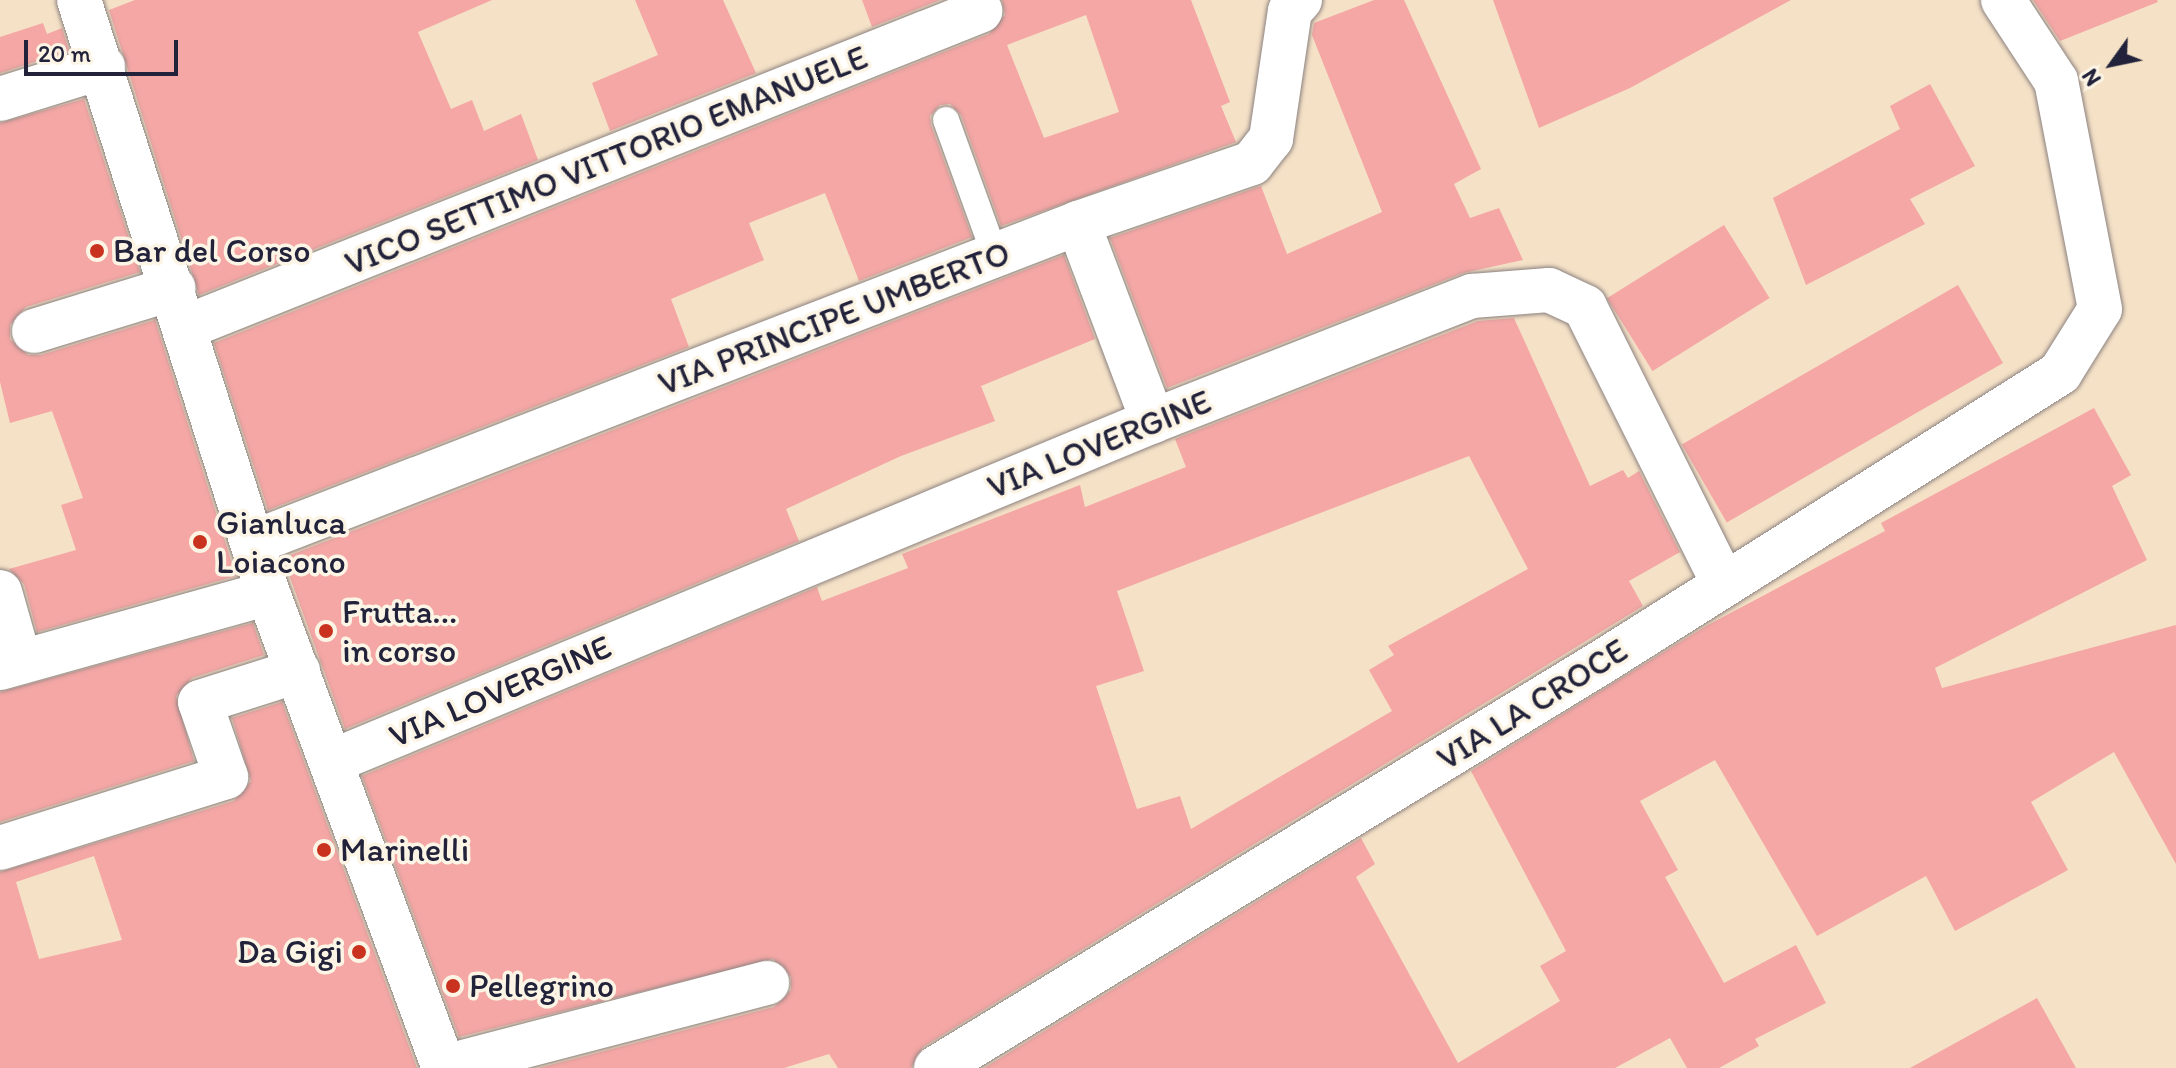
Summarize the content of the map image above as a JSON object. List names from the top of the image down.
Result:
{
  "streets": {
    "street": [
      "VICO SETTIMO VITTORIO EMANUELE",
      "VIA PRINCIPE UMBERTO",
      "VIA LOVERGINE",
      "VIA LA CROCE"
    ]
  },
  "crossings": [
    ["VIA LOVERGINE", "VIA LA CROCE"]
  ],
  "places": [
    "Bar del Corso",
    "Gianluca Loiacono",
    "Frutta... in corso",
    "Marinelli",
    "Da Gigi",
    "Pellegrino"
  ],
  "scale_bar": "20 m",
  "north": "bottom left"
}
